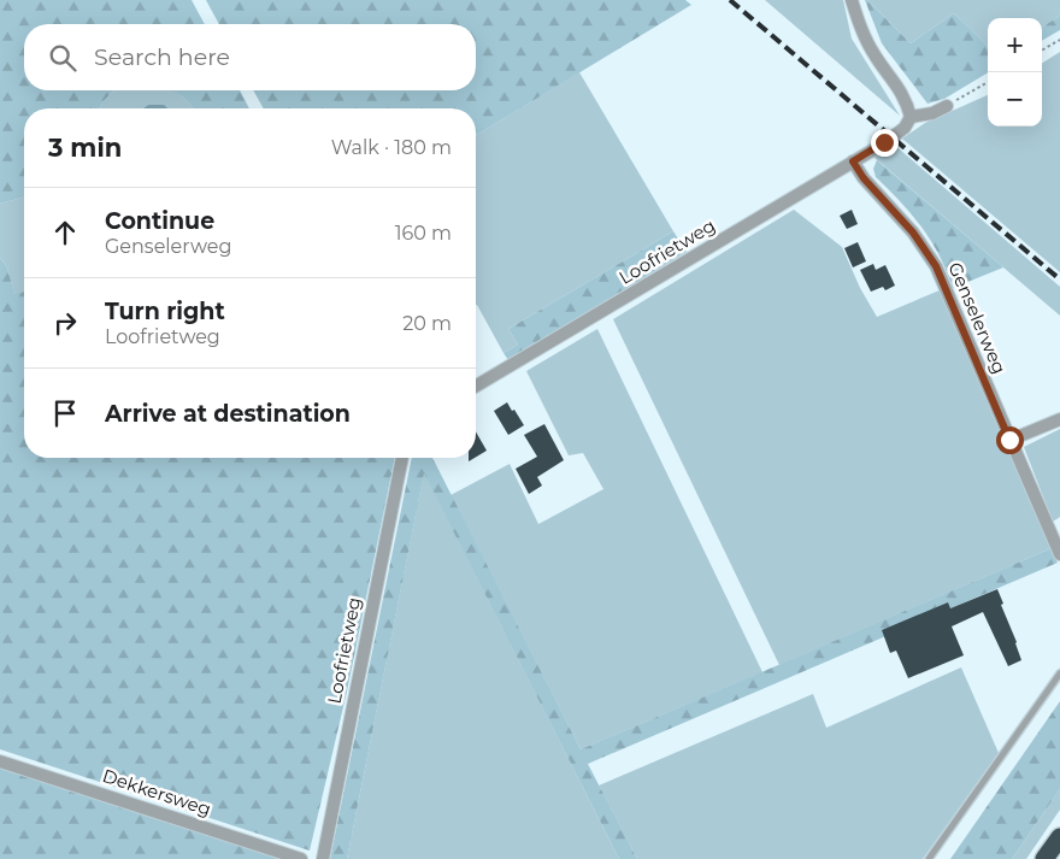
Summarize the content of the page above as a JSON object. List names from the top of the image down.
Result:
{
  "streets": {
    "street": ["Loofrietweg", "Genselerweg", "Dekkersweg"]
  },
  "crossings": [
    ["Loofrietweg", "Genselerweg"]
  ],
  "page": {
    "map_buttons": ["+", "−"],
    "search": "Search here",
    "heading": ["3 min", "Walk · 180 m"],
    "list": [
      ["Continue", "Genselerweg", "160 m"],
      ["Turn right", "Loofrietweg", "20 m"],
      "Arrive at destination"
    ]
  }
}
